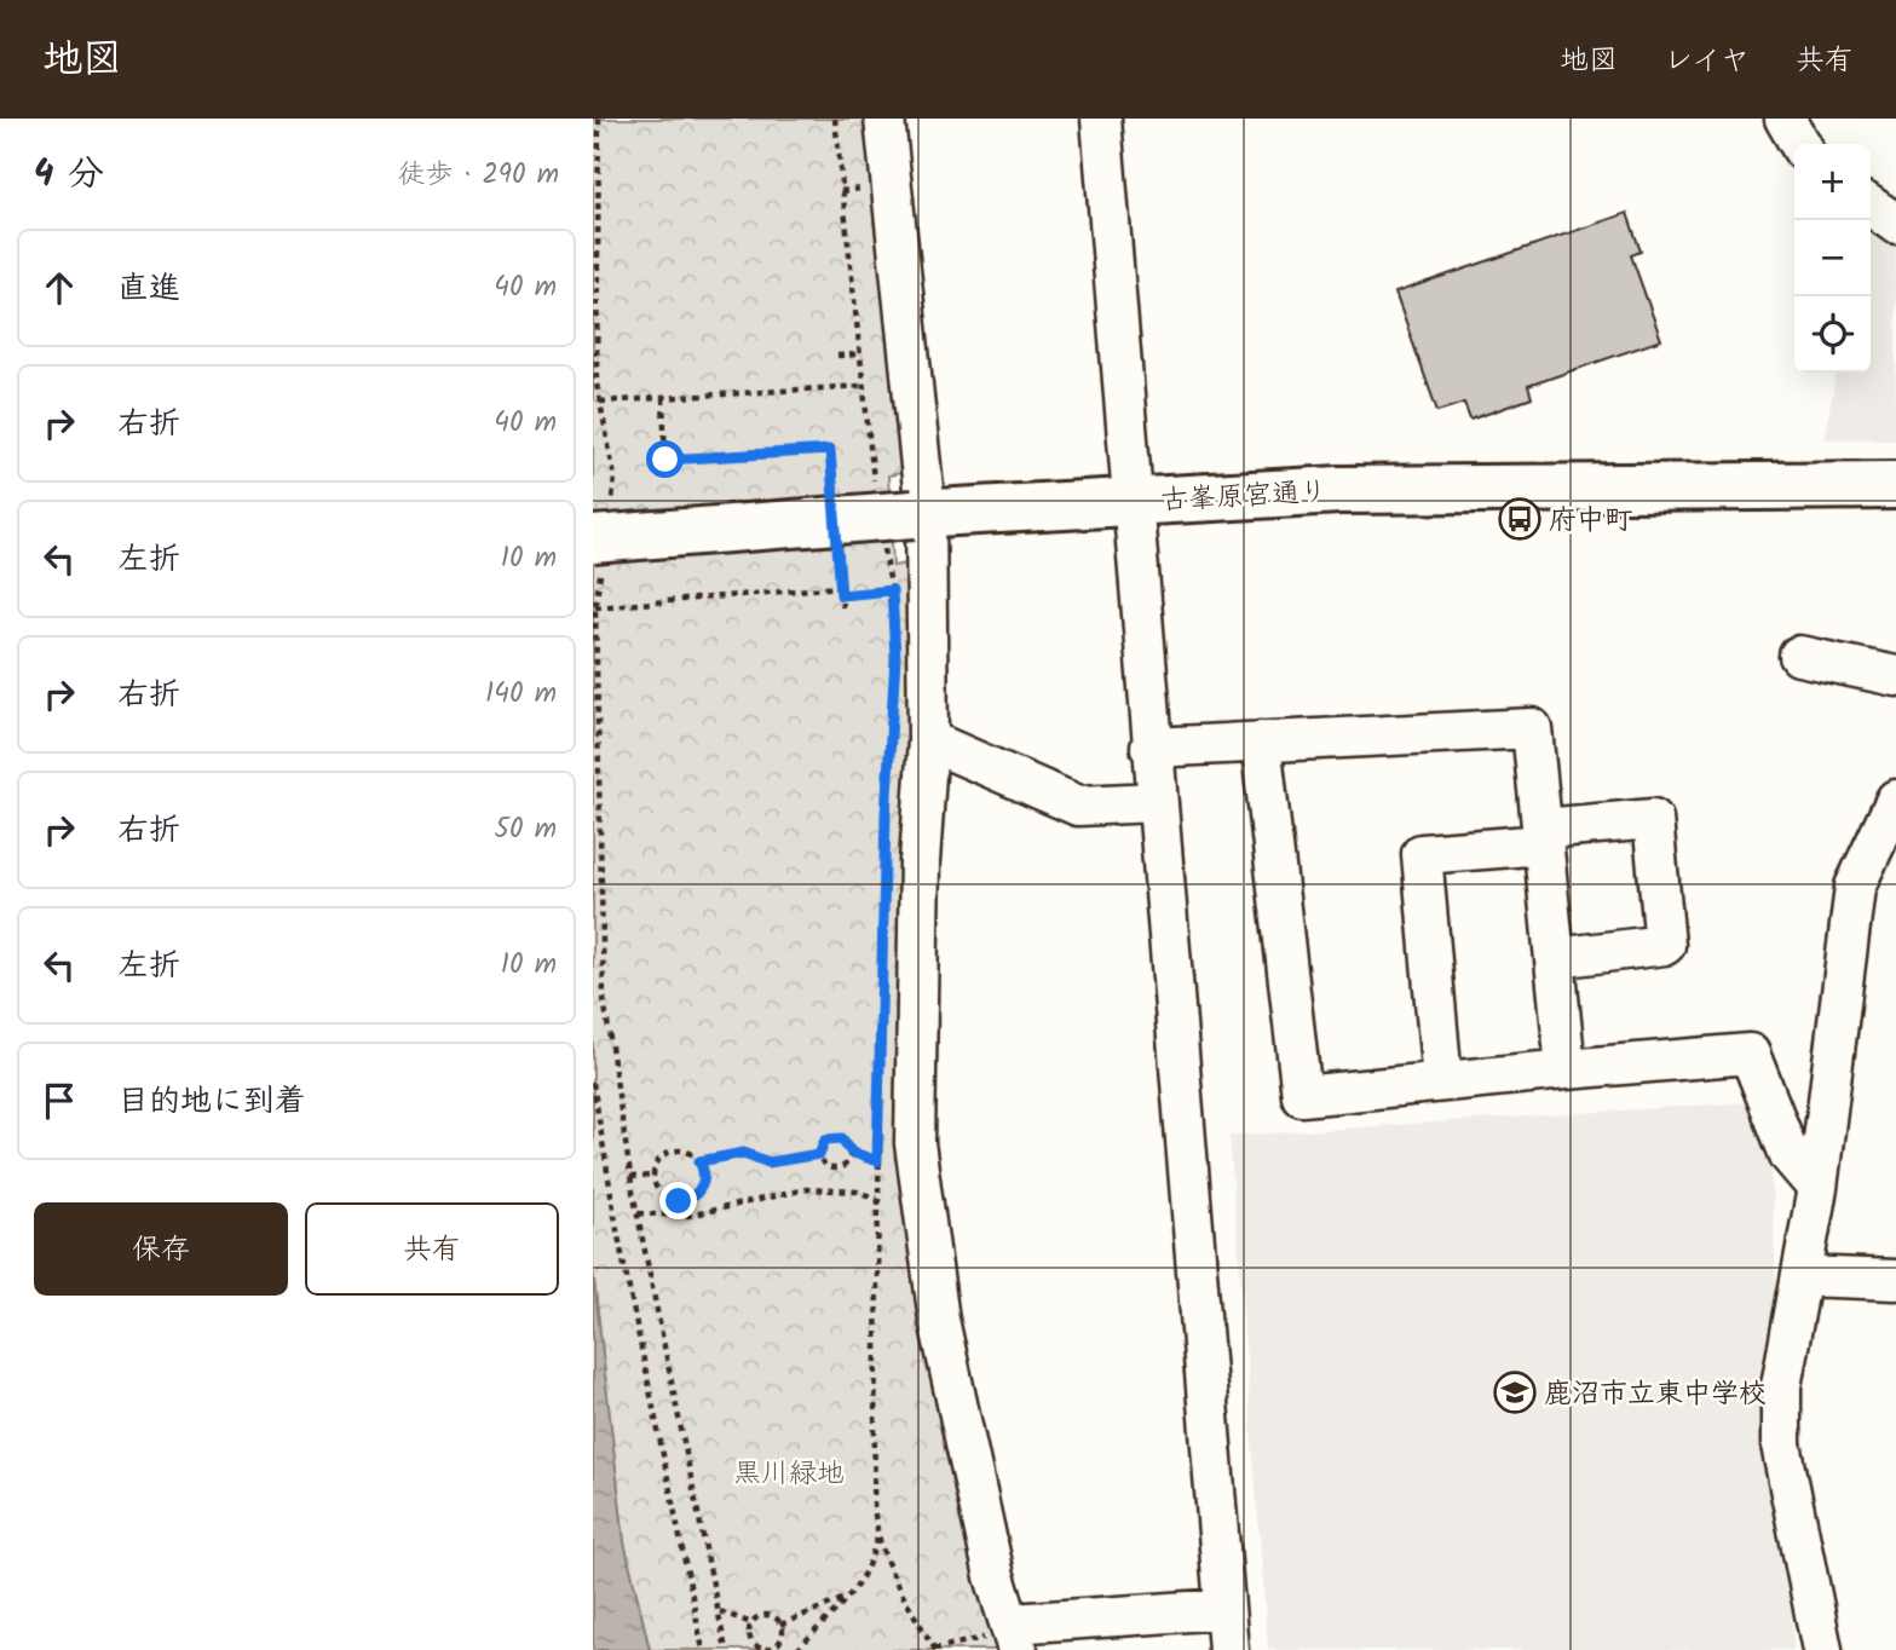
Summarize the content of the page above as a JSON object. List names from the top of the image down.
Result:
{
  "streets": {
    "main road": ["古峯原宮通り"]
  },
  "parks": ["黒川緑地"],
  "places": {
    "bus stop": ["府中町"],
    "school or university": ["鹿沼市立東中学校"]
  },
  "page": {
    "header": "地図",
    "nav": ["地図", "レイヤ", "共有"],
    "heading": ["4 分", "徒歩 · 290 m"],
    "map_buttons": ["+", "−"],
    "list": [
      ["直進", "40 m"],
      ["右折", "40 m"],
      ["左折", "10 m"],
      ["右折", "140 m"],
      ["右折", "50 m"],
      ["左折", "10 m"],
      "目的地に到着"
    ],
    "buttons": ["保存", "共有"]
  }
}
